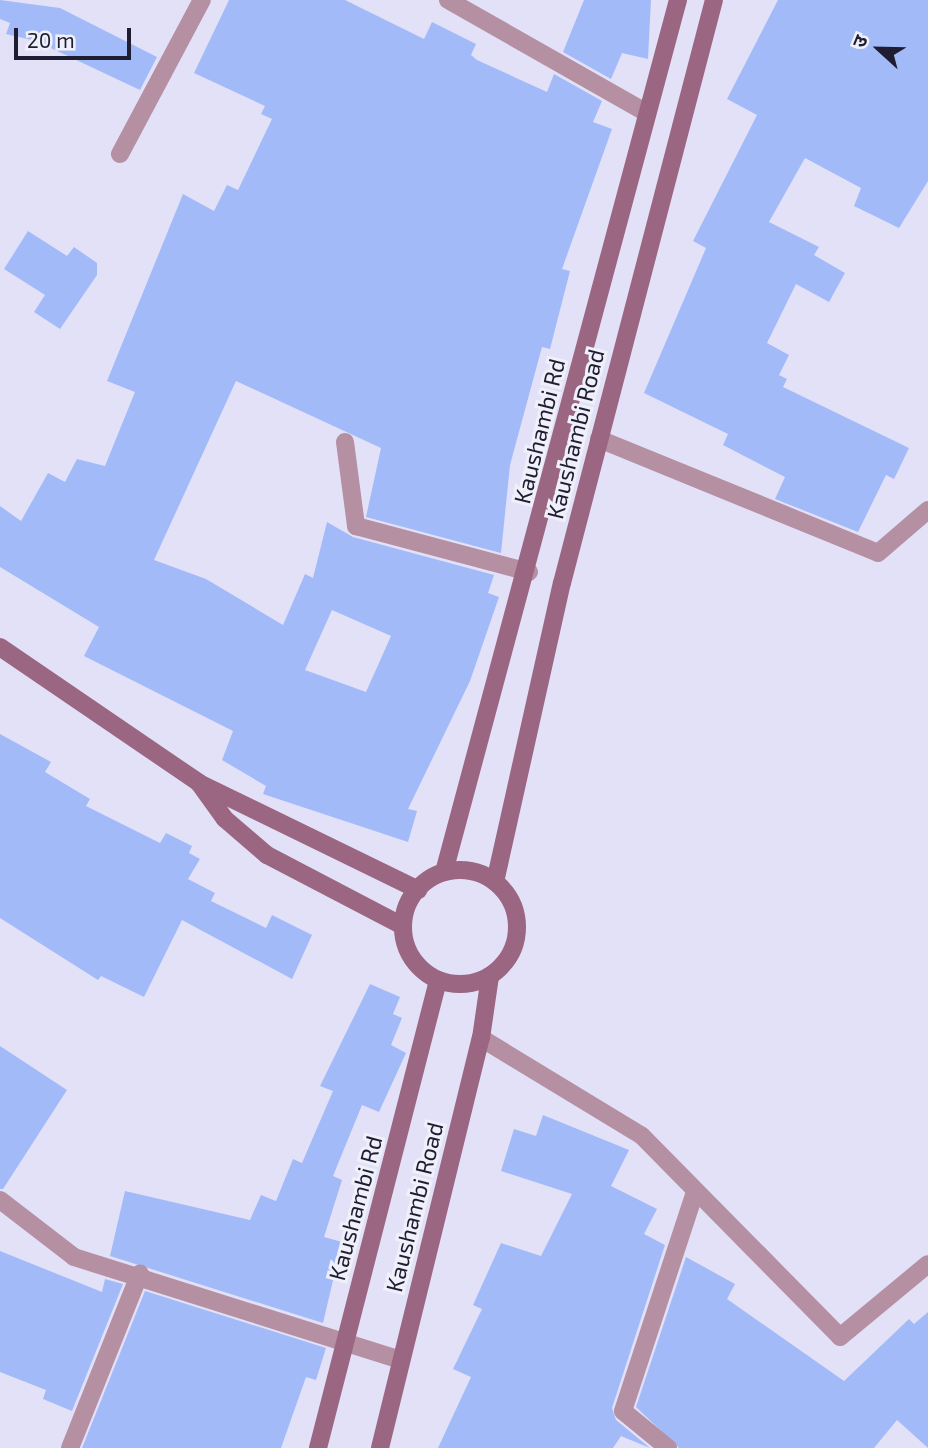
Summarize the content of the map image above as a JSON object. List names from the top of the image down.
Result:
{
  "streets": {
    "main road": ["Kaushambi Rd", "Kaushambi Road"]
  },
  "crossings": [
    ["Kaushambi Rd", "Kaushambi Road"]
  ],
  "scale_bar": "20 m",
  "north": "left"
}
